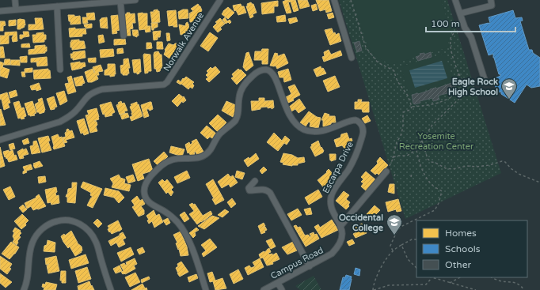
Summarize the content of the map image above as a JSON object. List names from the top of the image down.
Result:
{
  "streets": {
    "street": ["Norwalk Avenue", "Escarpa Drive", "Campus Road"]
  },
  "crossings": [
    ["Escarpa Drive", "Campus Road"]
  ],
  "parks": ["Yosemite Recreation Center"],
  "places": {
    "school or university": ["Eagle Rock High School", "Occidental College"]
  },
  "legend": ["Homes", "Schools", "Other"],
  "scale_bar": "100 m"
}
